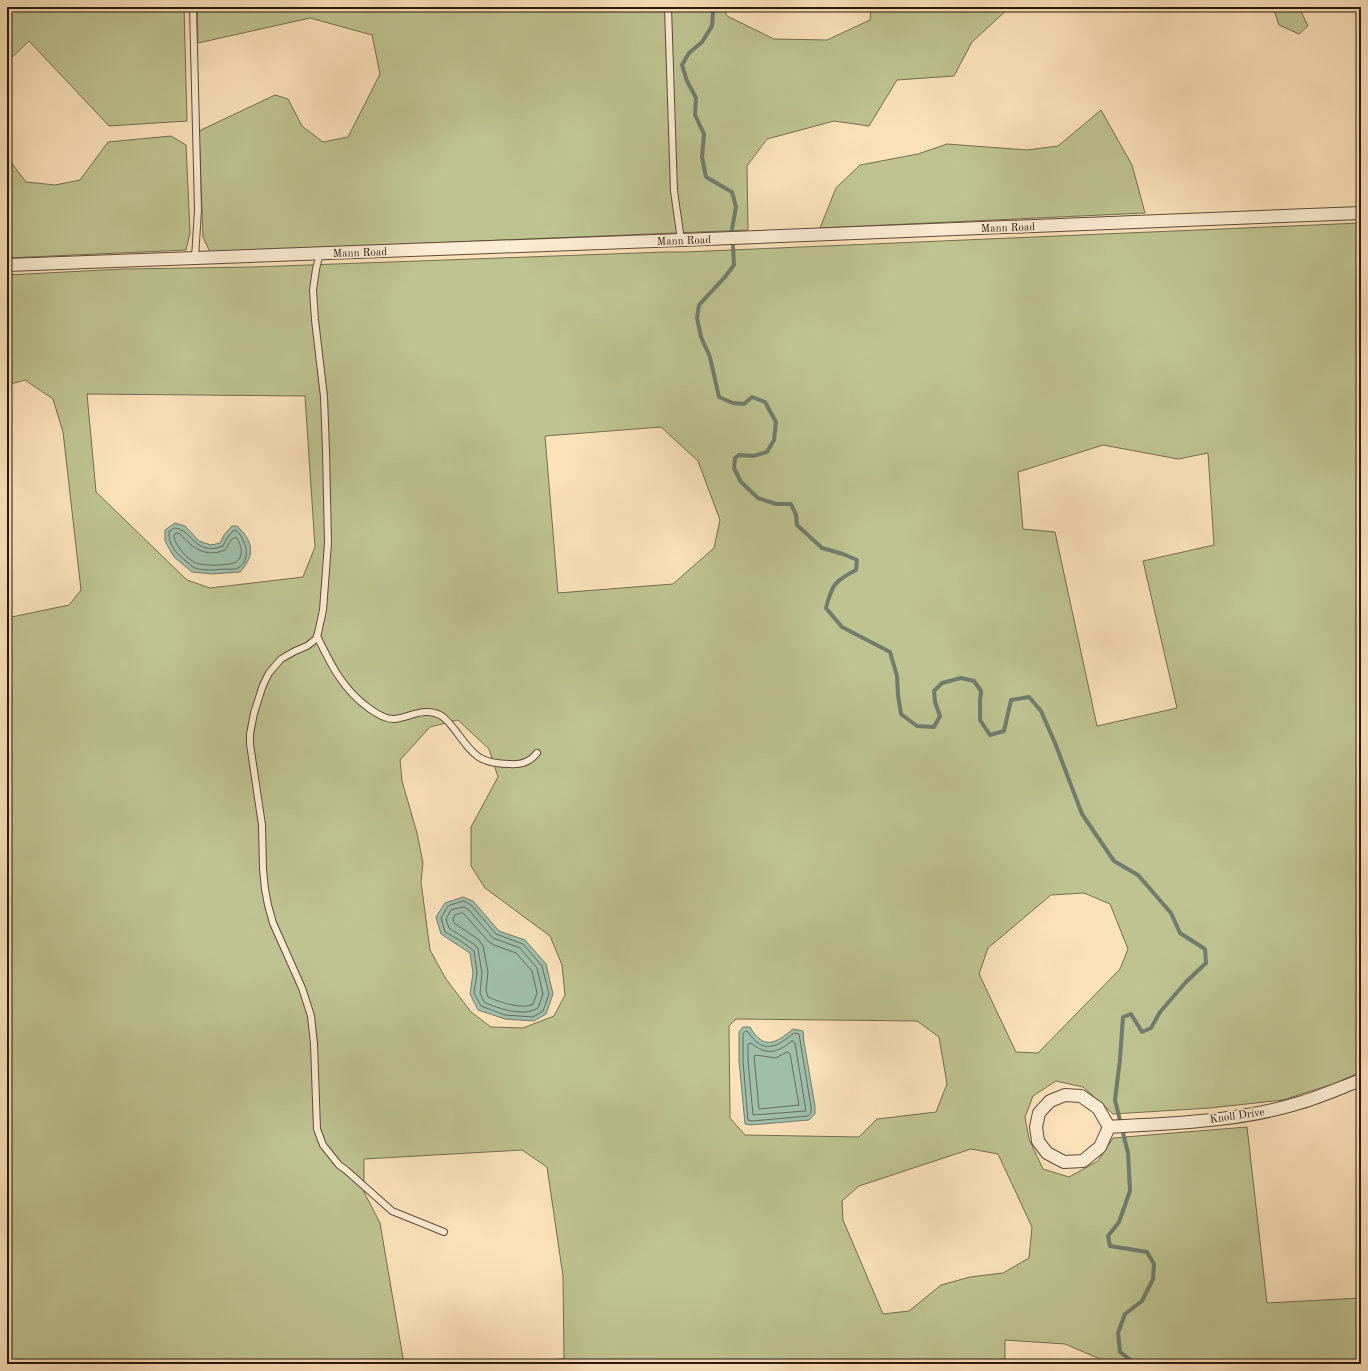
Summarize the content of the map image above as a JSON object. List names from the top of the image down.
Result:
{
  "streets": {
    "street": ["Mann Road", "Knoll Drive"]
  }
}
